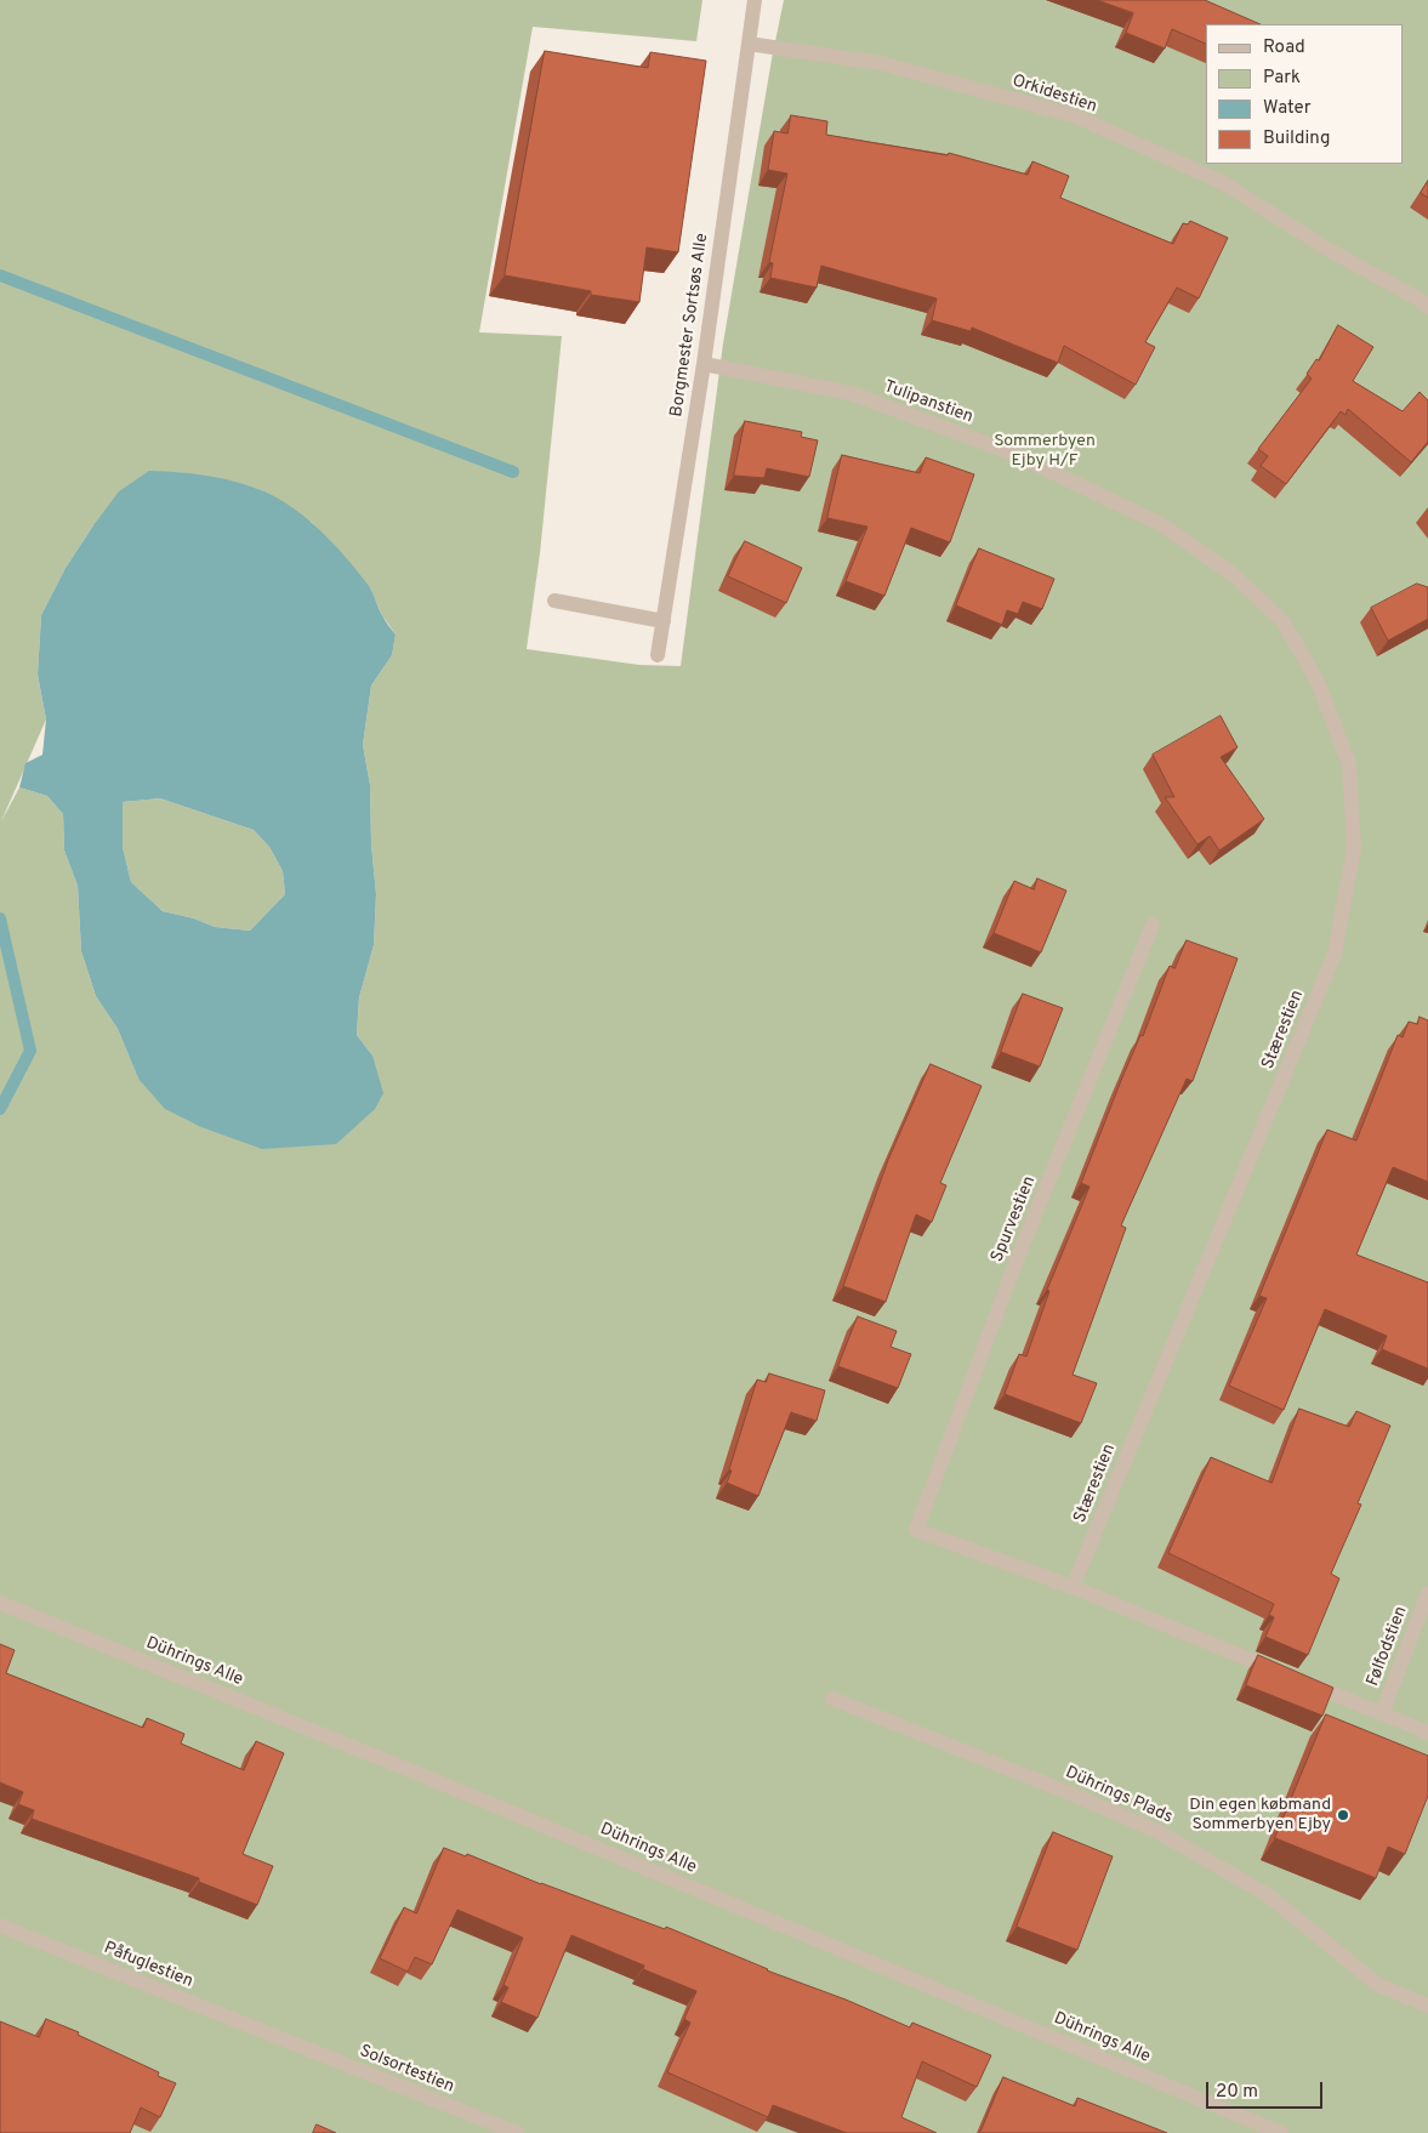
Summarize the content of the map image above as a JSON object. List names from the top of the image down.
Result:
{
  "streets": {
    "lane": [
      "Orkidestien",
      "Borgmester Sortsøs Alle",
      "Tulipanstien",
      "Stærestien",
      "Spurvestien",
      "Følfodstien",
      "Dührings Alle",
      "Dührings Plads",
      "Påfuglestien",
      "Solsortestien"
    ]
  },
  "crossings": [
    ["Orkidestien", "Borgmester Sortsøs Alle"],
    ["Borgmester Sortsøs Alle", "Tulipanstien"],
    ["Tulipanstien", "Stærestien"],
    ["Stærestien", "Spurvestien"],
    ["Påfuglestien", "Solsortestien"]
  ],
  "parks": ["Sommerbyen Ejby H/F"],
  "places": ["Din egen købmand Sommerbyen Ejby"],
  "legend": [
    "Road",
    "Park",
    "Water",
    "Building"
  ],
  "scale_bar": "20 m"
}
